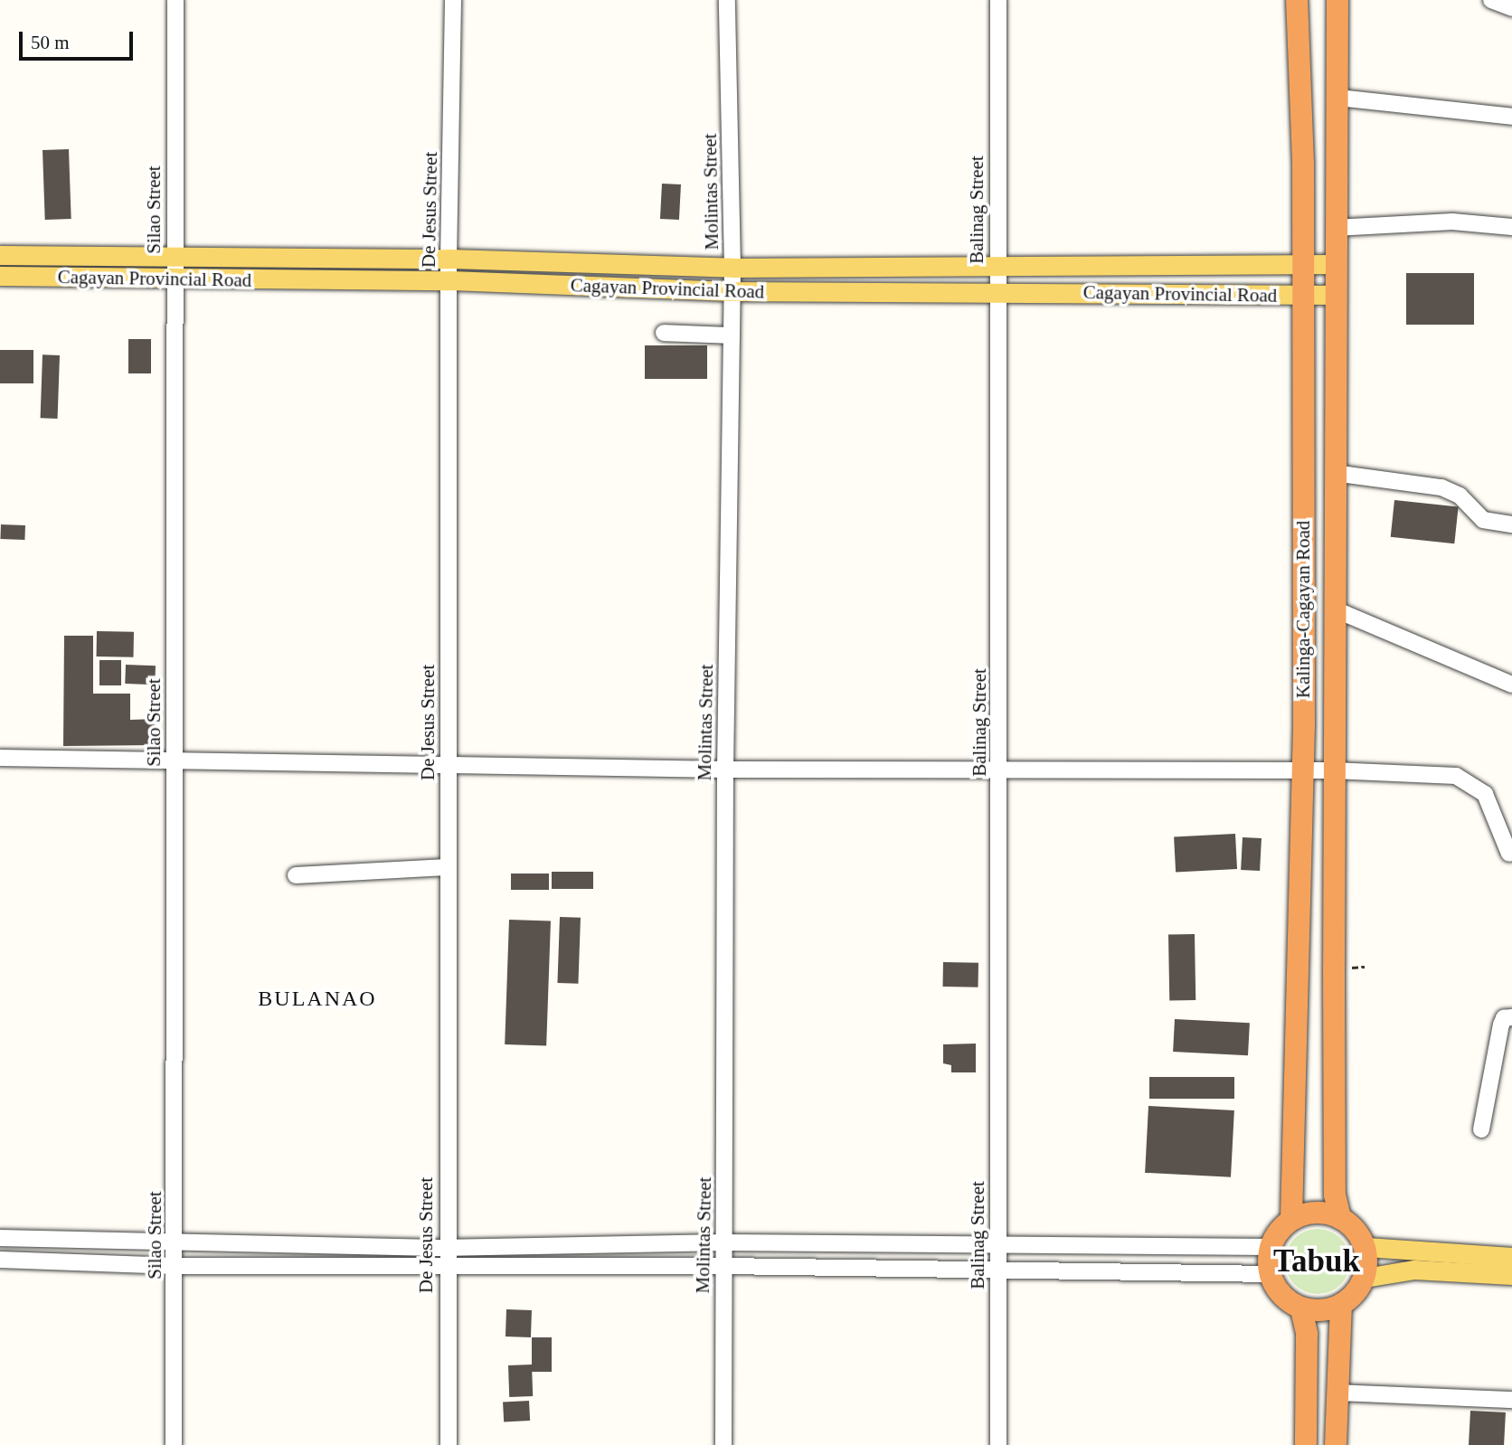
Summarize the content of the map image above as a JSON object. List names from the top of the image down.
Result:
{
  "streets": {
    "highway": ["Kalinga-Cagayan Road"],
    "main road": ["Cagayan Provincial Road"],
    "street": [
      "Molintas Street",
      "Silao Street",
      "De Jesus Street",
      "Balinag Street"
    ]
  },
  "crossings": [
    ["Molintas Street", "Cagayan Provincial Road"],
    ["Silao Street", "Cagayan Provincial Road"],
    ["De Jesus Street", "Cagayan Provincial Road"],
    ["Balinag Street", "Cagayan Provincial Road"],
    ["Cagayan Provincial Road", "Kalinga-Cagayan Road"]
  ],
  "districts": ["BULANAO", "Tabuk"],
  "scale_bar": "50 m"
}
